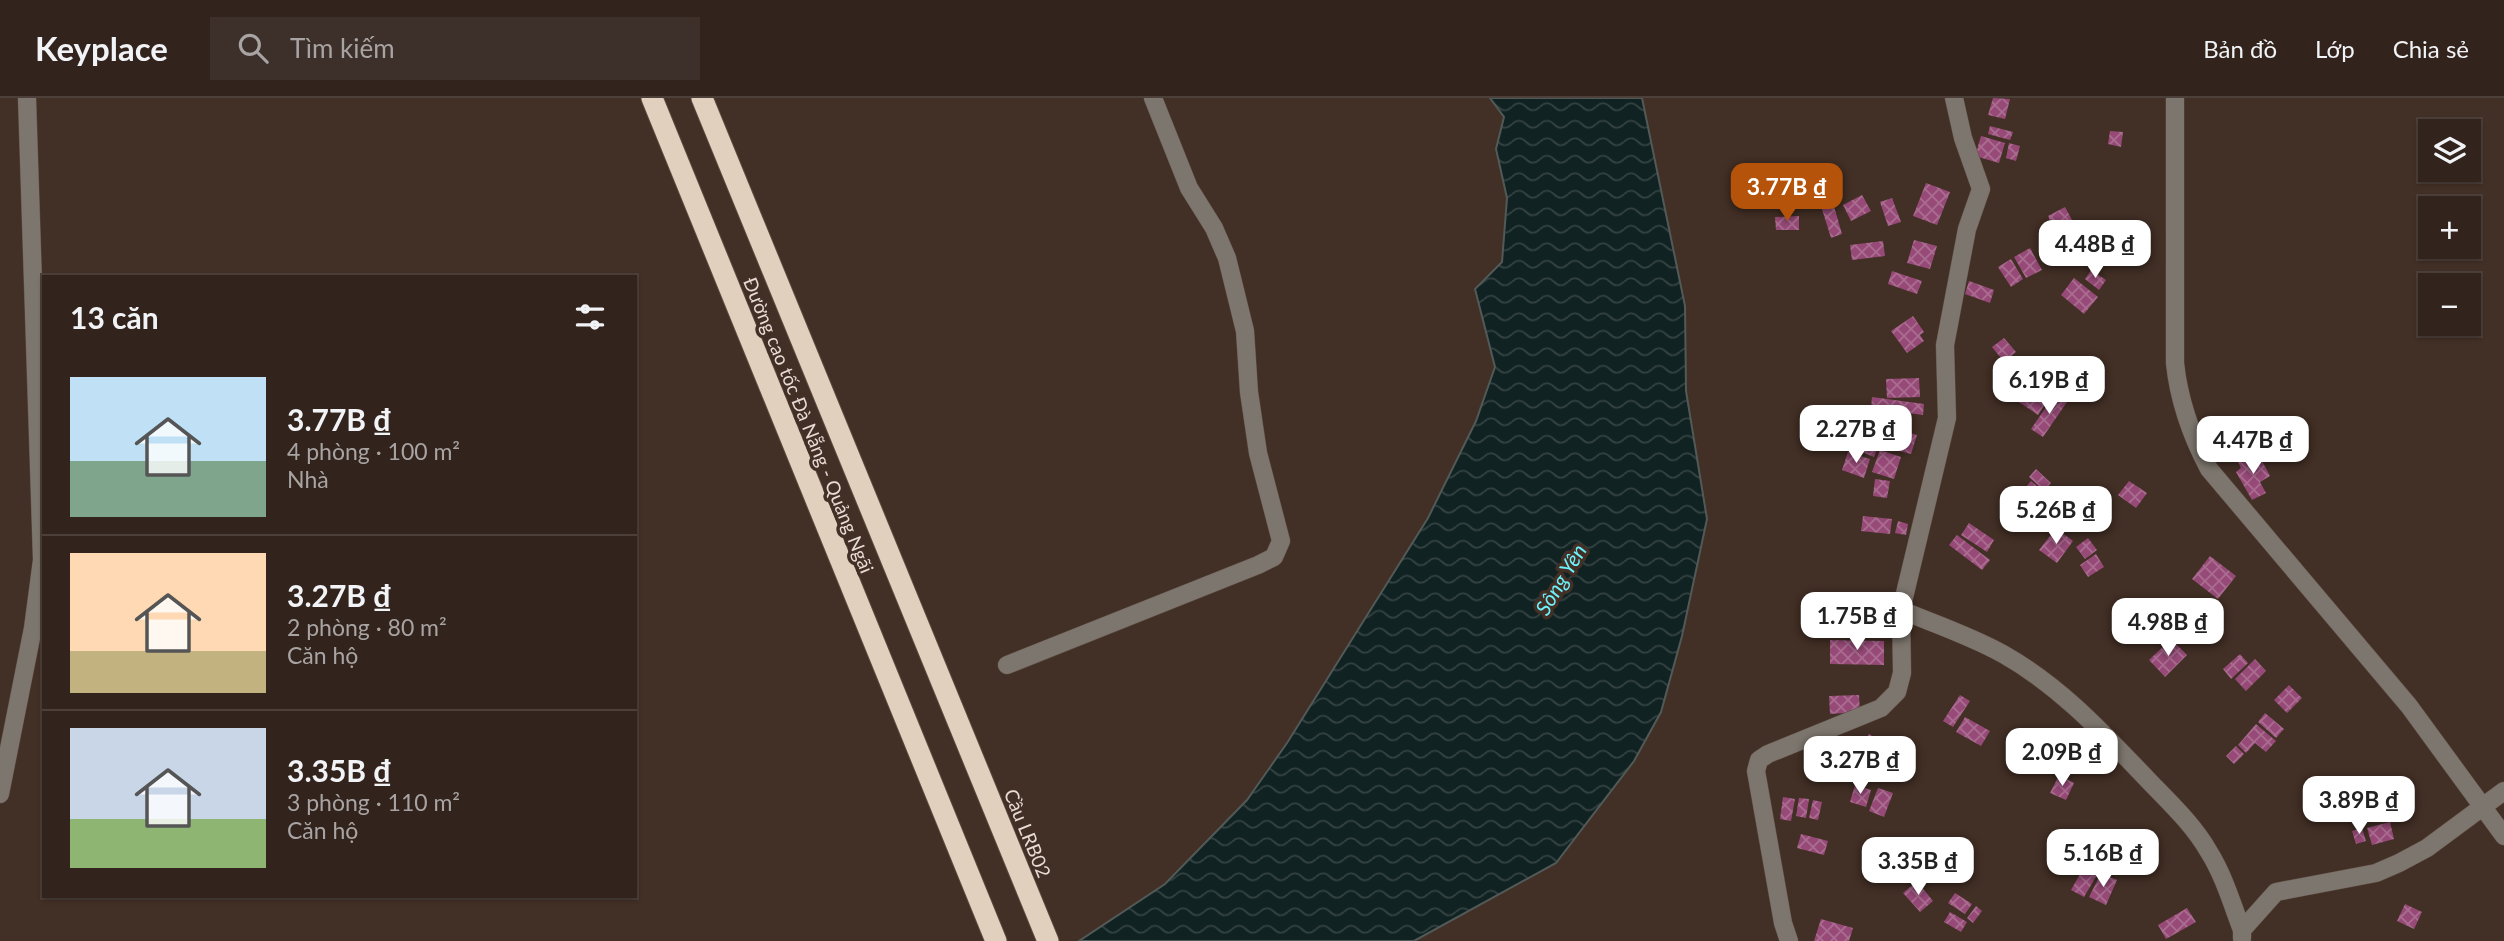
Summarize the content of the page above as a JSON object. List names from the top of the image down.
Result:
{
  "streets": {
    "highway": ["Đường cao tốc Đà Nẵng - Quảng Ngãi", "Cầu LRB02"]
  },
  "crossings": [
    ["Đường cao tốc Đà Nẵng - Quảng Ngãi", "Cầu LRB02"]
  ],
  "water": ["Sông Yên"],
  "page": {
    "header": "Keyplace",
    "search": "Tìm kiếm",
    "nav": ["Bản đồ", "Lớp", "Chia sẻ"],
    "map_buttons": ["+", "−"],
    "price": [
      "3.77B ₫",
      "4.48B ₫",
      "6.19B ₫",
      "2.27B ₫",
      "4.47B ₫",
      "5.26B ₫",
      "1.75B ₫",
      "4.98B ₫",
      "2.09B ₫",
      "3.27B ₫",
      "3.89B ₫",
      "5.16B ₫",
      "3.35B ₫"
    ],
    "heading": "13 căn",
    "list": [
      {
        "name": "3.77B ₫",
        "note": "4 phòng · 100 m² · Nhà"
      },
      {
        "name": "3.27B ₫",
        "note": "2 phòng · 80 m² · Căn hộ"
      },
      {
        "name": "3.35B ₫",
        "note": "3 phòng · 110 m² · Căn hộ"
      }
    ]
  }
}
